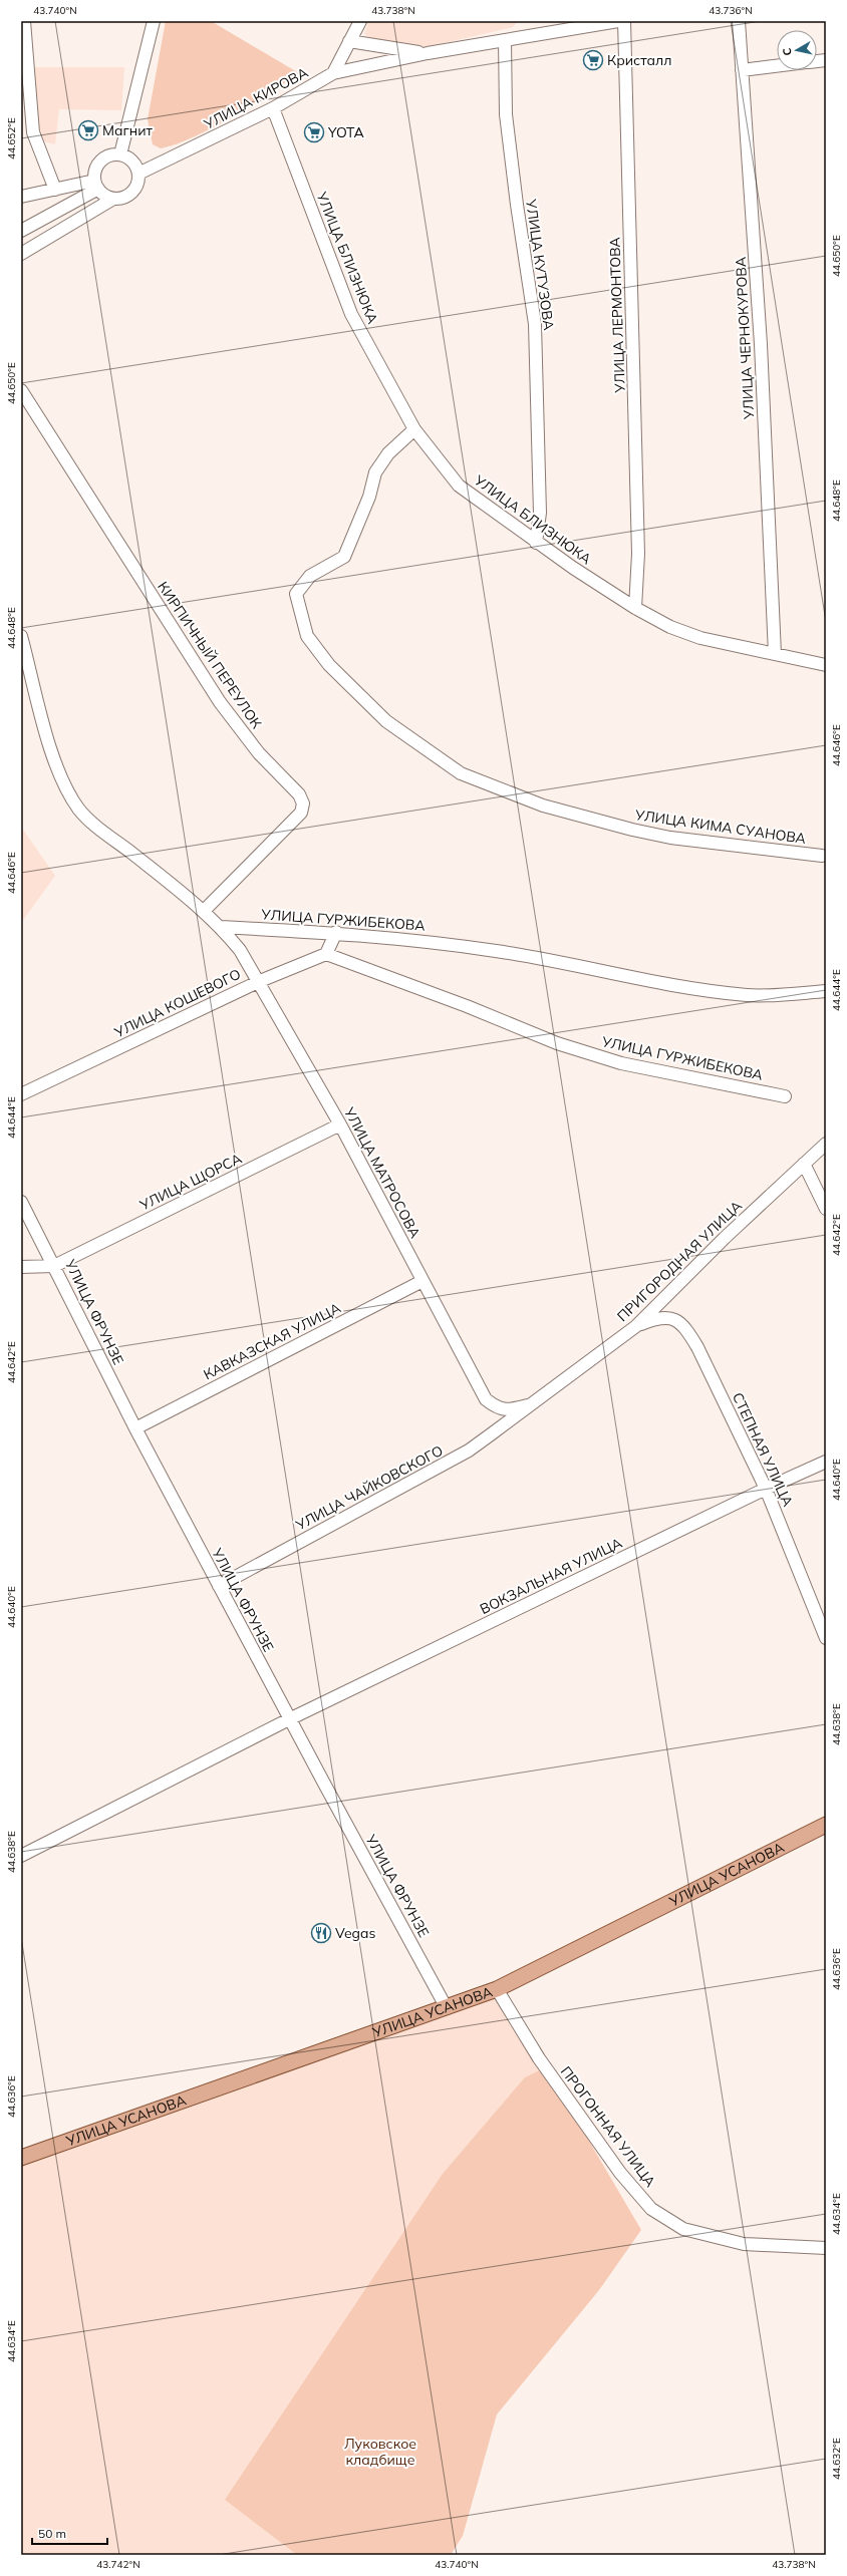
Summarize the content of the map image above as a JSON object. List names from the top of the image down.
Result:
{
  "streets": {
    "main road": ["УЛИЦА УСАНОВА"],
    "street": [
      "УЛИЦА КИРОВА",
      "УЛИЦА БЛИЗНЮКА",
      "УЛИЦА КУТУЗОВА",
      "УЛИЦА ЛЕРМОНТОВА",
      "УЛИЦА ЧЕРНОКУРОВА",
      "КИРПИЧНЫЙ ПЕРЕУЛОК",
      "УЛИЦА КИМА СУАНОВА",
      "УЛИЦА ГУРЖИБЕКОВА",
      "УЛИЦА КОШЕВОГО",
      "УЛИЦА МАТРОСОВА",
      "УЛИЦА ЩОРСА",
      "ПРИГОРОДНАЯ УЛИЦА",
      "УЛИЦА ФРУНЗЕ",
      "КАВКАЗСКАЯ УЛИЦА",
      "СТЕПНАЯ УЛИЦА",
      "УЛИЦА ЧАЙКОВСКОГО",
      "ВОКЗАЛЬНАЯ УЛИЦА",
      "ПРОГОННАЯ УЛИЦА"
    ]
  },
  "crossings": [
    ["УЛИЦА КИРОВА", "УЛИЦА БЛИЗНЮКА"],
    ["УЛИЦА БЛИЗНЮКА", "УЛИЦА КУТУЗОВА"],
    ["УЛИЦА БЛИЗНЮКА", "УЛИЦА ЛЕРМОНТОВА"],
    ["УЛИЦА БЛИЗНЮКА", "УЛИЦА ЧЕРНОКУРОВА"],
    ["УЛИЦА БЛИЗНЮКА", "УЛИЦА КИМА СУАНОВА"],
    ["УЛИЦА ГУРЖИБЕКОВА", "УЛИЦА КОШЕВОГО"],
    ["УЛИЦА ГУРЖИБЕКОВА", "УЛИЦА МАТРОСОВА"],
    ["УЛИЦА КОШЕВОГО", "УЛИЦА МАТРОСОВА"],
    ["УЛИЦА МАТРОСОВА", "УЛИЦА ЩОРСА"],
    ["УЛИЦА МАТРОСОВА", "ПРИГОРОДНАЯ УЛИЦА"],
    ["УЛИЦА МАТРОСОВА", "КАВКАЗСКАЯ УЛИЦА"],
    ["УЛИЦА МАТРОСОВА", "УЛИЦА ЧАЙКОВСКОГО"],
    ["УЛИЦА ЩОРСА", "УЛИЦА ФРУНЗЕ"],
    ["ПРИГОРОДНАЯ УЛИЦА", "СТЕПНАЯ УЛИЦА"],
    ["ПРИГОРОДНАЯ УЛИЦА", "УЛИЦА ЧАЙКОВСКОГО"],
    ["УЛИЦА ФРУНЗЕ", "КАВКАЗСКАЯ УЛИЦА"],
    ["УЛИЦА ФРУНЗЕ", "УЛИЦА ЧАЙКОВСКОГО"],
    ["УЛИЦА ФРУНЗЕ", "ВОКЗАЛЬНАЯ УЛИЦА"],
    ["УЛИЦА ФРУНЗЕ", "УЛИЦА УСАНОВА"],
    ["СТЕПНАЯ УЛИЦА", "ВОКЗАЛЬНАЯ УЛИЦА"],
    ["УЛИЦА УСАНОВА", "ПРОГОННАЯ УЛИЦА"]
  ],
  "parks": ["Луковское кладбище"],
  "places": {
    "supermarket": ["Кристалл", "Магнит", "YOTA"],
    "restaurant": ["Vegas"]
  },
  "scale_bar": "50 m",
  "north": "left",
  "coordinates": [
    "43.740°N",
    "43.738°N",
    "43.736°N",
    "44.652°E",
    "44.650°E",
    "44.648°E",
    "44.646°E",
    "44.644°E",
    "44.642°E",
    "44.640°E",
    "44.638°E",
    "44.636°E",
    "44.634°E",
    "44.632°E",
    "43.742°N"
  ]
}
